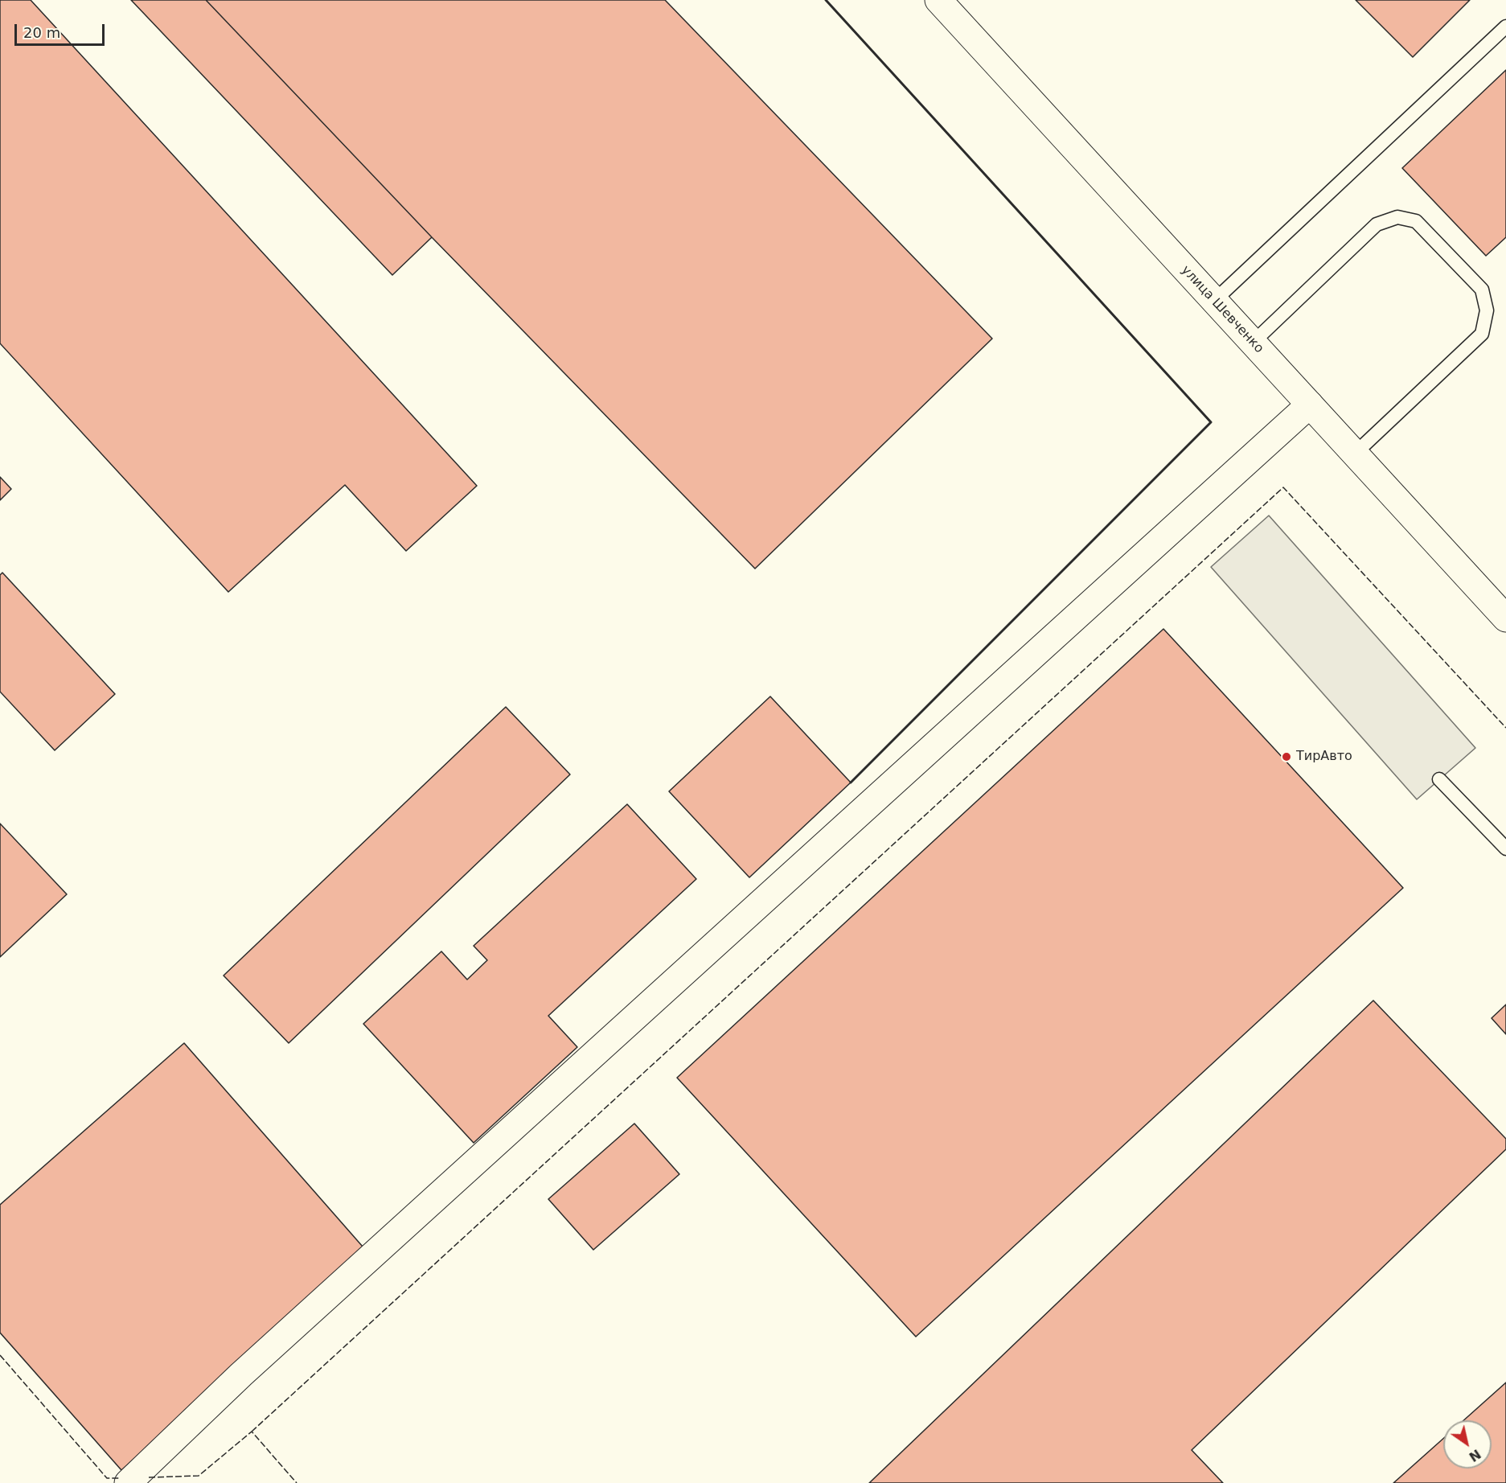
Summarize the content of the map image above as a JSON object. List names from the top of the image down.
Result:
{
  "streets": {
    "main road": ["улица Шевченко"]
  },
  "places": ["ТирАвто"],
  "scale_bar": "20 m",
  "north": "bottom right"
}
